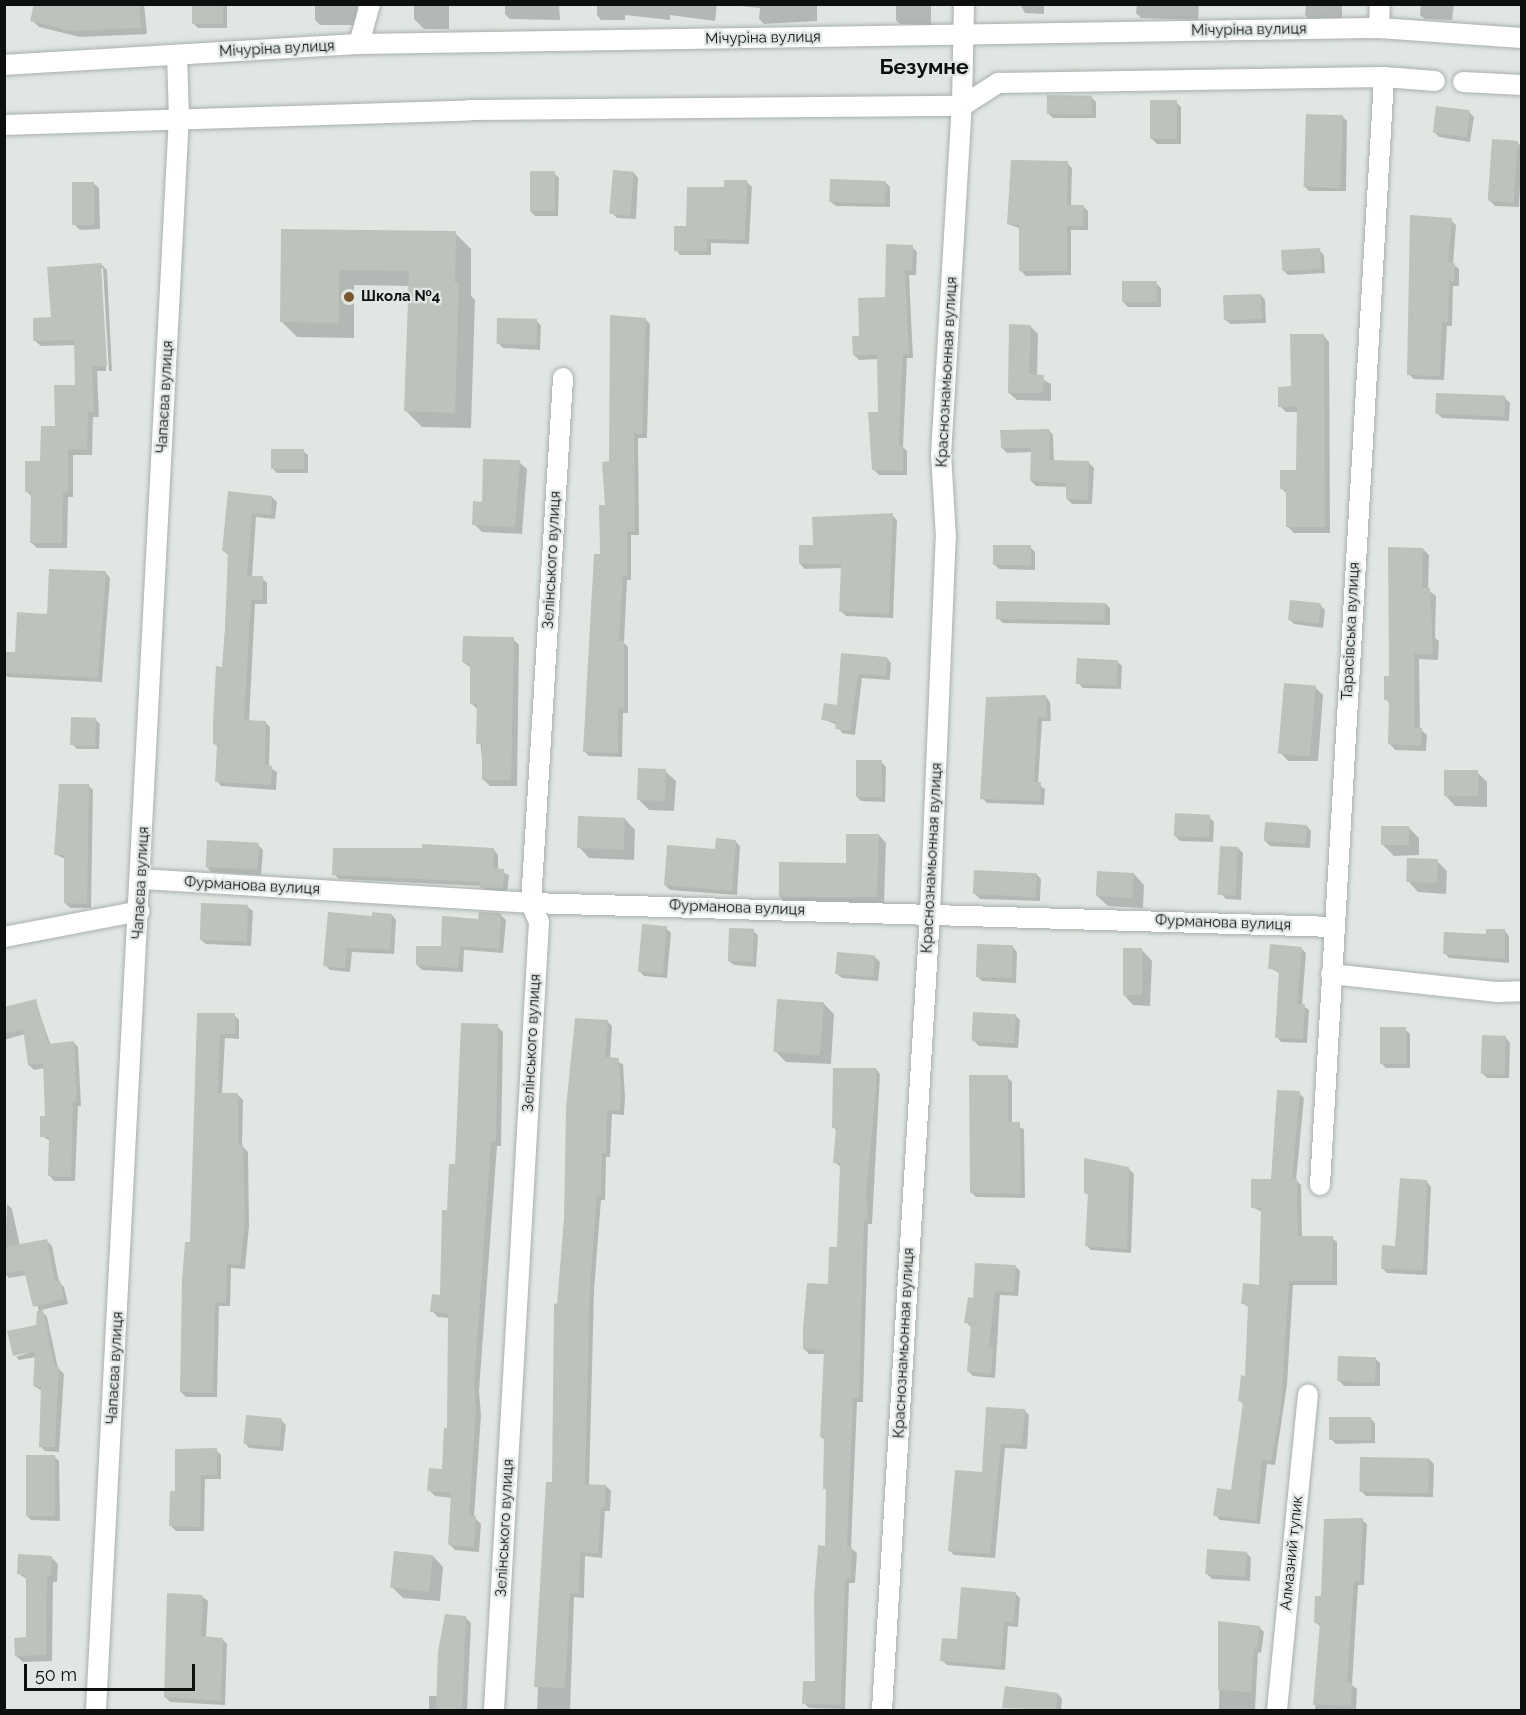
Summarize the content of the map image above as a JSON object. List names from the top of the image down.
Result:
{
  "streets": {
    "street": [
      "Мічуріна вулиця",
      "Краснознамьонная вулиця",
      "Чапаєва вулиця",
      "Зелінського вулиця",
      "Тарасівська вулиця",
      "Фурманова вулиця",
      "Алмазний тупик"
    ]
  },
  "crossings": [
    ["Мічуріна вулиця", "Краснознамьонная вулиця"],
    ["Мічуріна вулиця", "Чапаєва вулиця"],
    ["Краснознамьонная вулиця", "Фурманова вулиця"],
    ["Чапаєва вулиця", "Фурманова вулиця"],
    ["Зелінського вулиця", "Фурманова вулиця"],
    ["Тарасівська вулиця", "Фурманова вулиця"]
  ],
  "districts": ["Безумне"],
  "places": ["Школа №4"],
  "scale_bar": "50 m"
}
